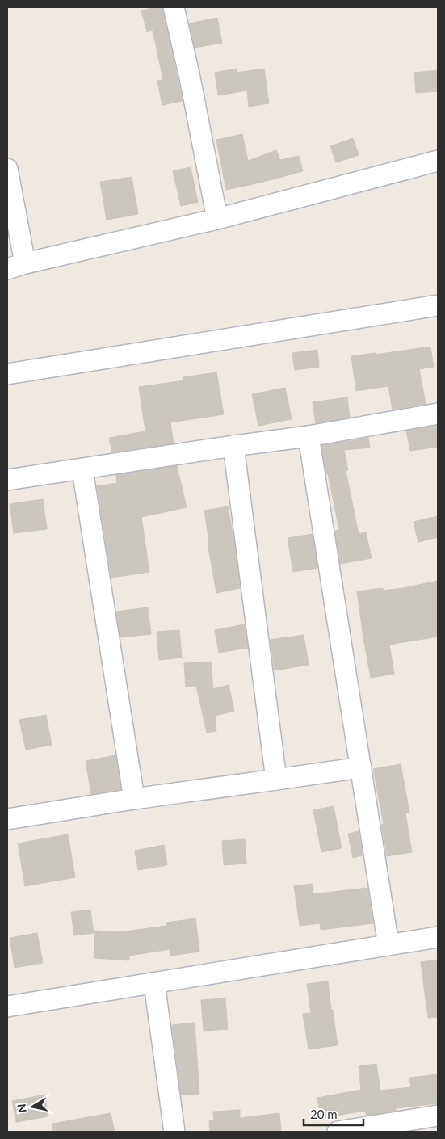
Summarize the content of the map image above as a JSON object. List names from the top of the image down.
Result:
{
  "scale_bar": "20 m",
  "north": "left"
}
